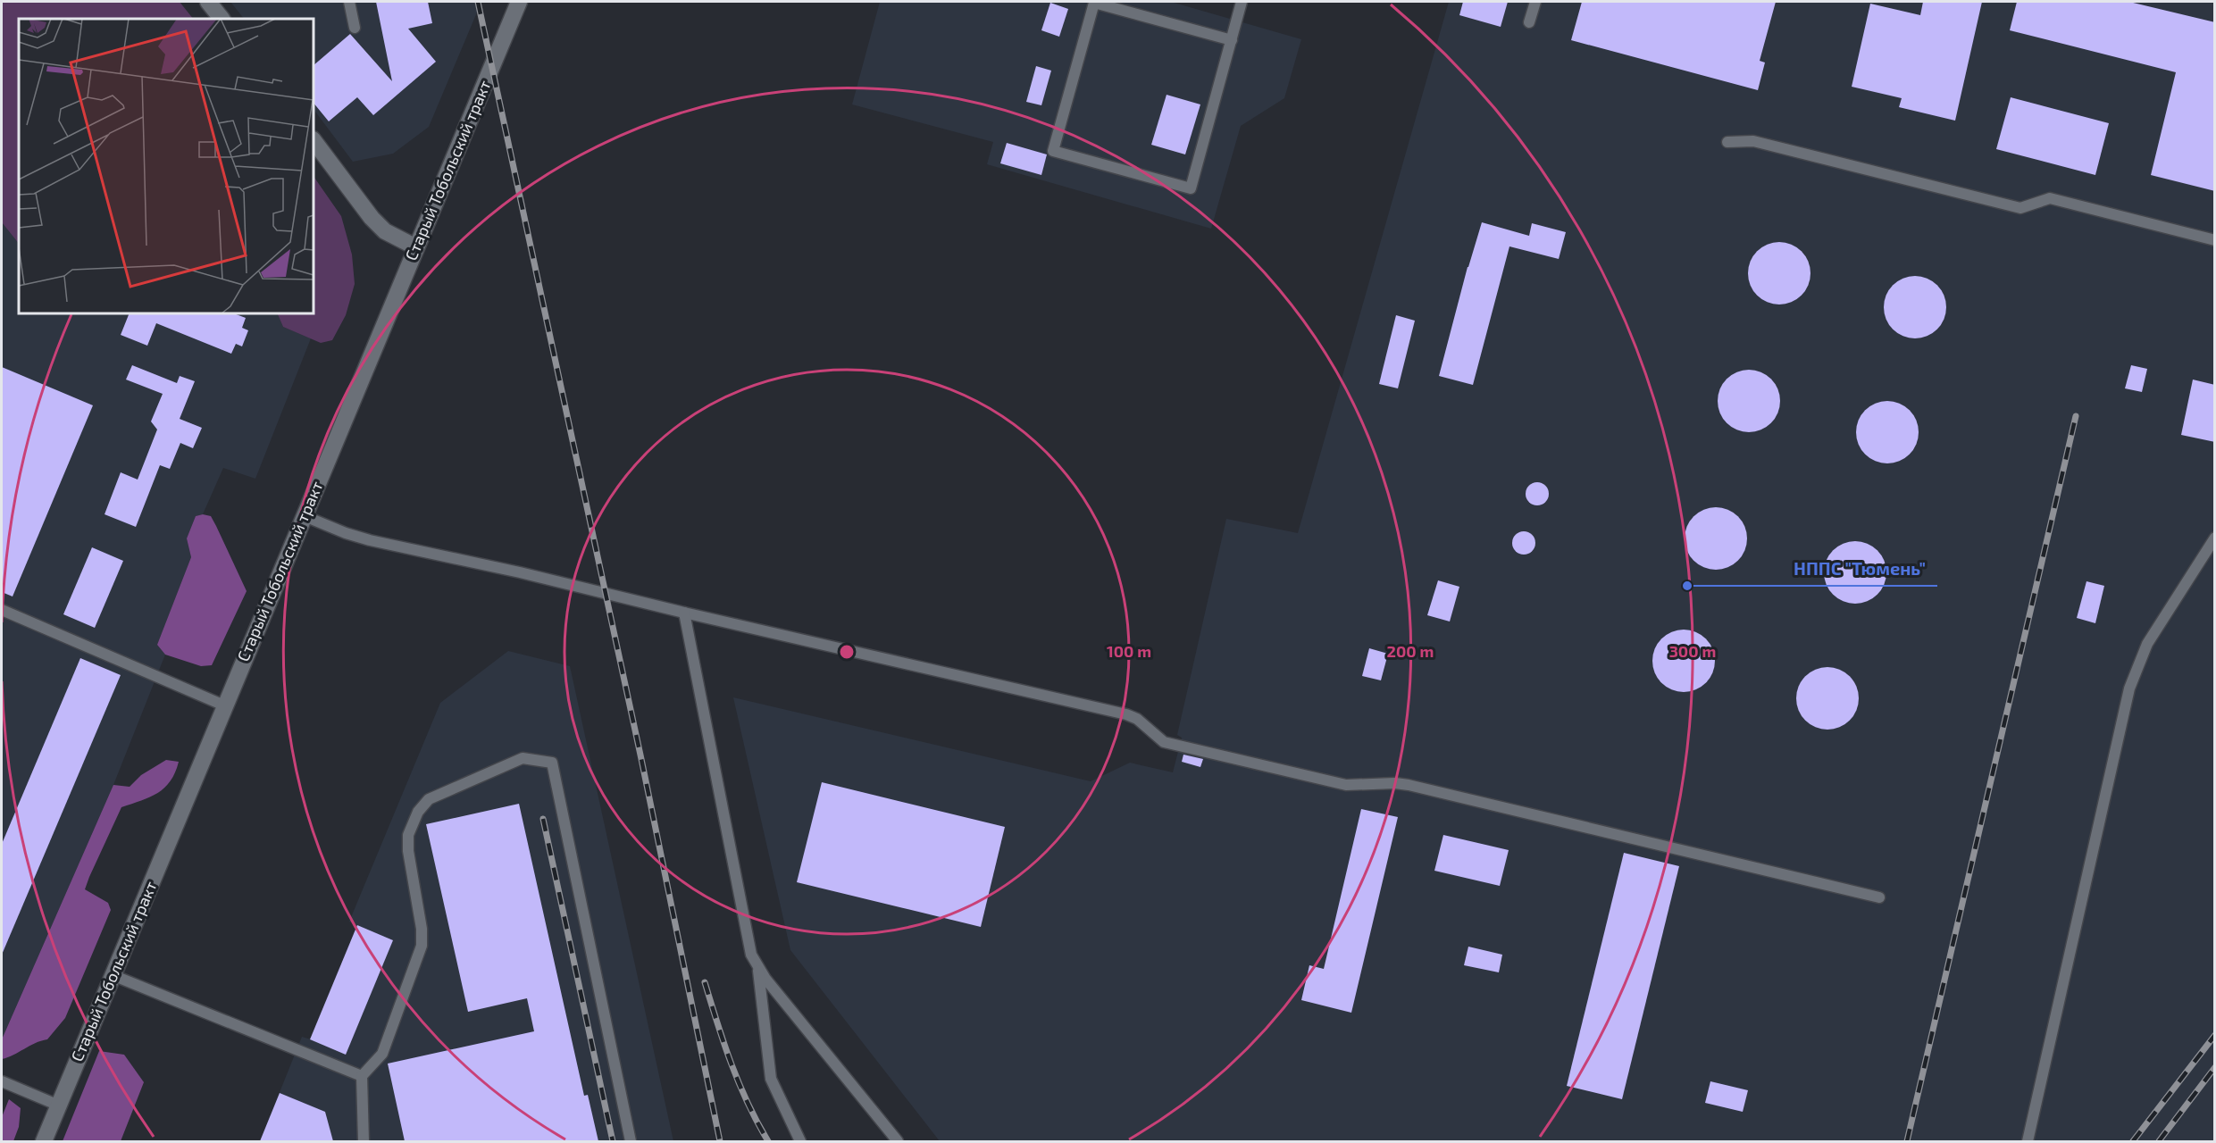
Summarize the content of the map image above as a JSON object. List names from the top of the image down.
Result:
{
  "streets": {
    "street": ["Старый Тобольский тракт"]
  },
  "places": ["НППС \"Тюмень\""],
  "rings": ["100 m", "200 m", "300 m"]
}
